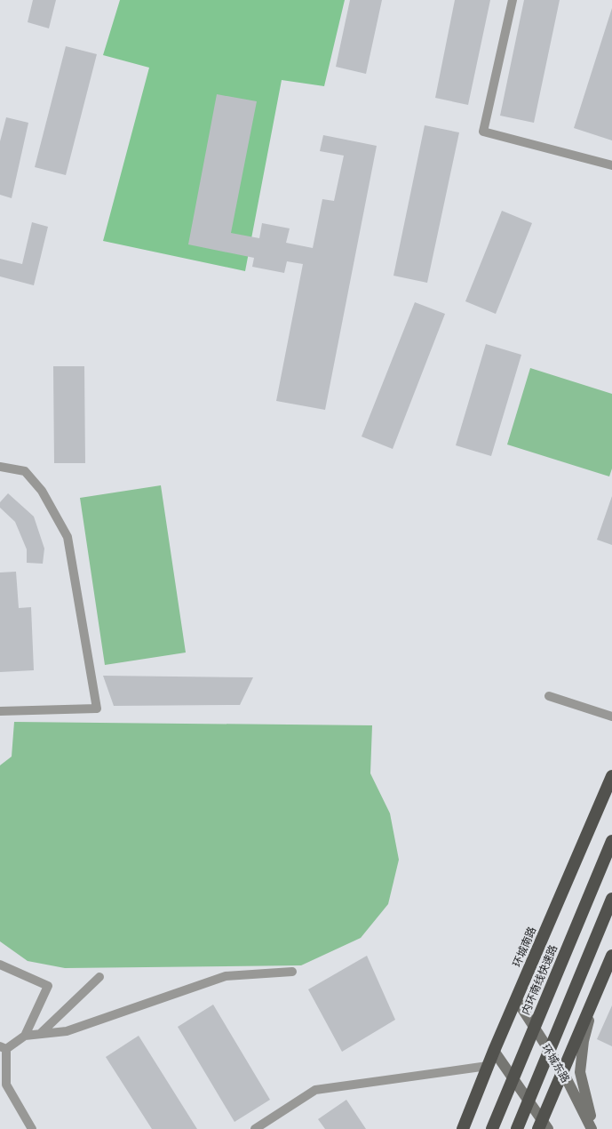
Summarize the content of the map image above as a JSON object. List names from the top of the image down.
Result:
{
  "streets": {
    "highway": ["环城南路", "内环南线快速路"],
    "main road": ["环城东路"]
  },
  "crossings": [
    ["环城南路", "环城东路"]
  ]
}
